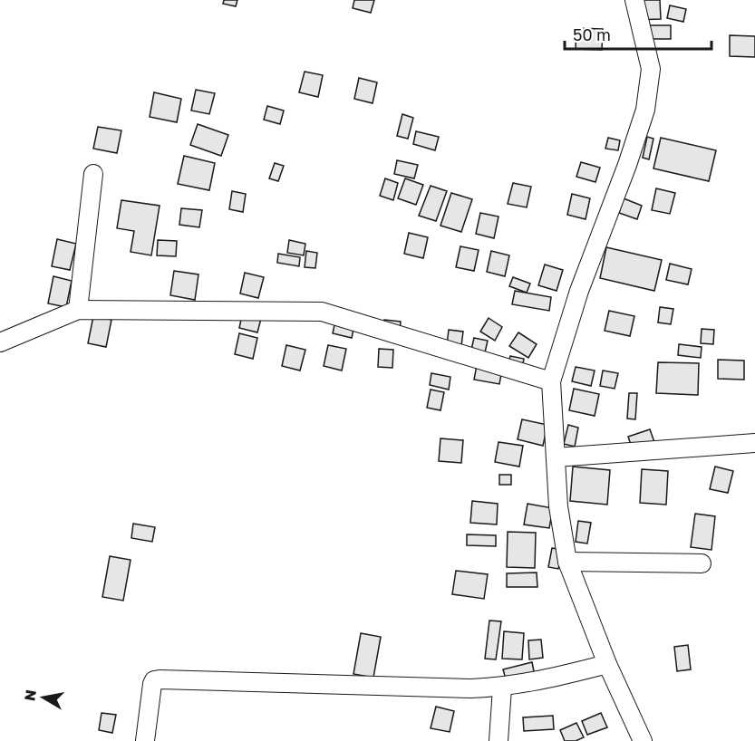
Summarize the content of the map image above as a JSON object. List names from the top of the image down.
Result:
{
  "scale_bar": "50 m",
  "north": "left"
}
